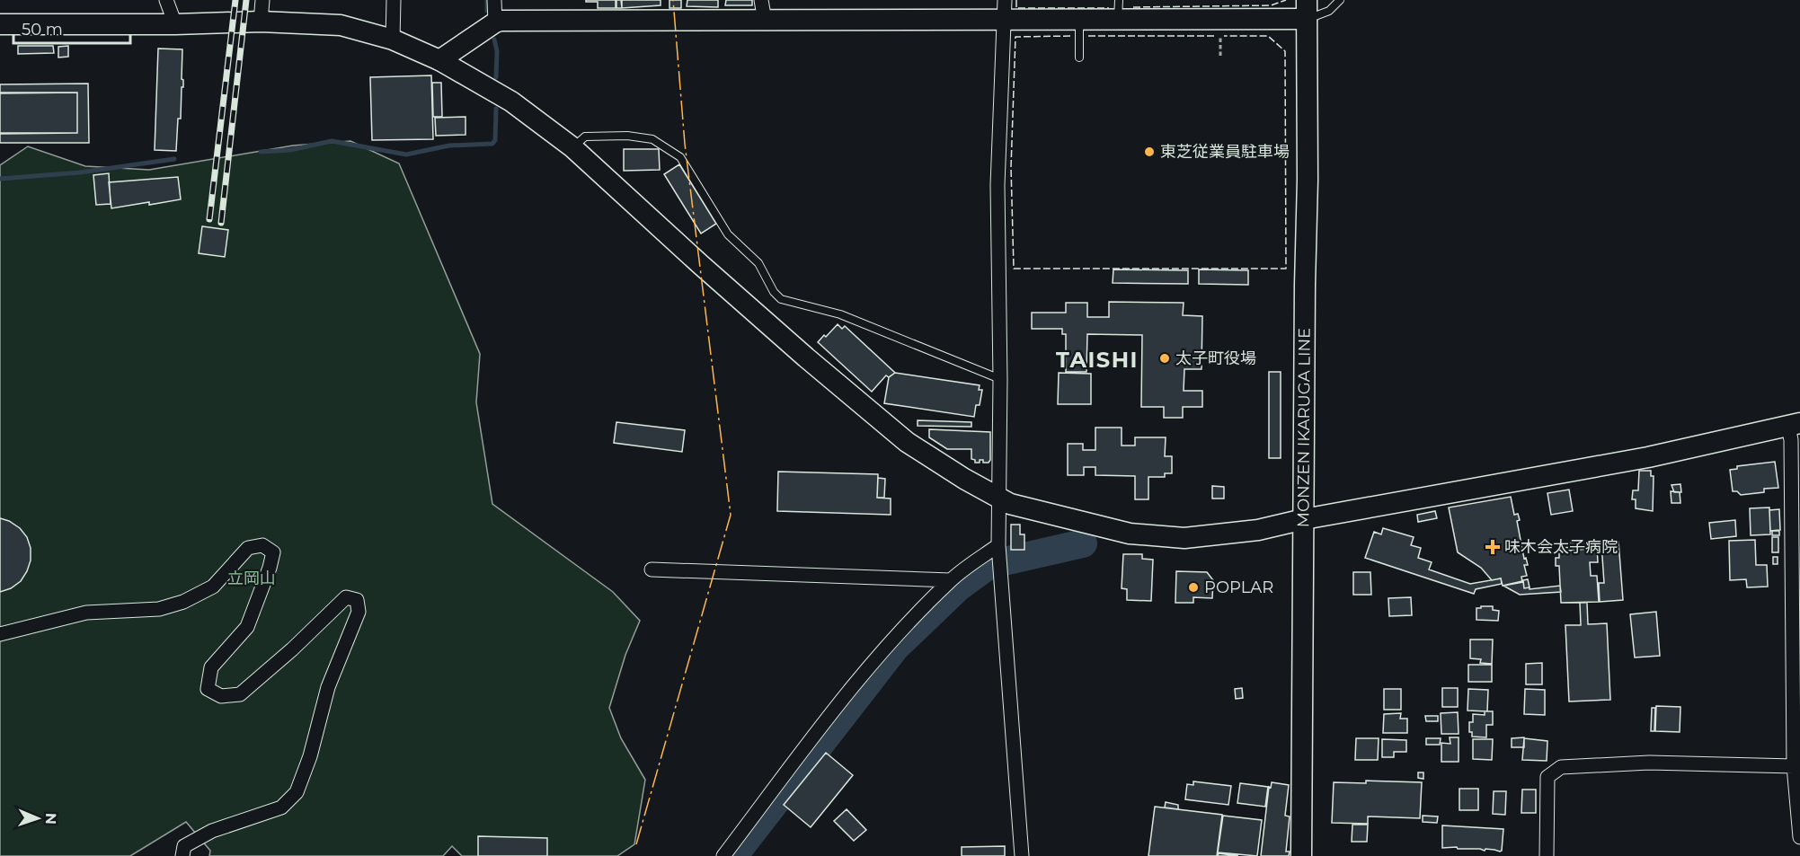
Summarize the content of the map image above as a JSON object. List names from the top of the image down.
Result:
{
  "streets": {
    "street": ["MONZEN IKARUGA LINE"]
  },
  "districts": ["TAISHI"],
  "parks": ["立岡山"],
  "places": {
    "other": ["東芝従業員駐車場", "太子町役場", "POPLAR"],
    "health": ["味木会太子病院"]
  },
  "scale_bar": "50 m",
  "north": "right"
}
